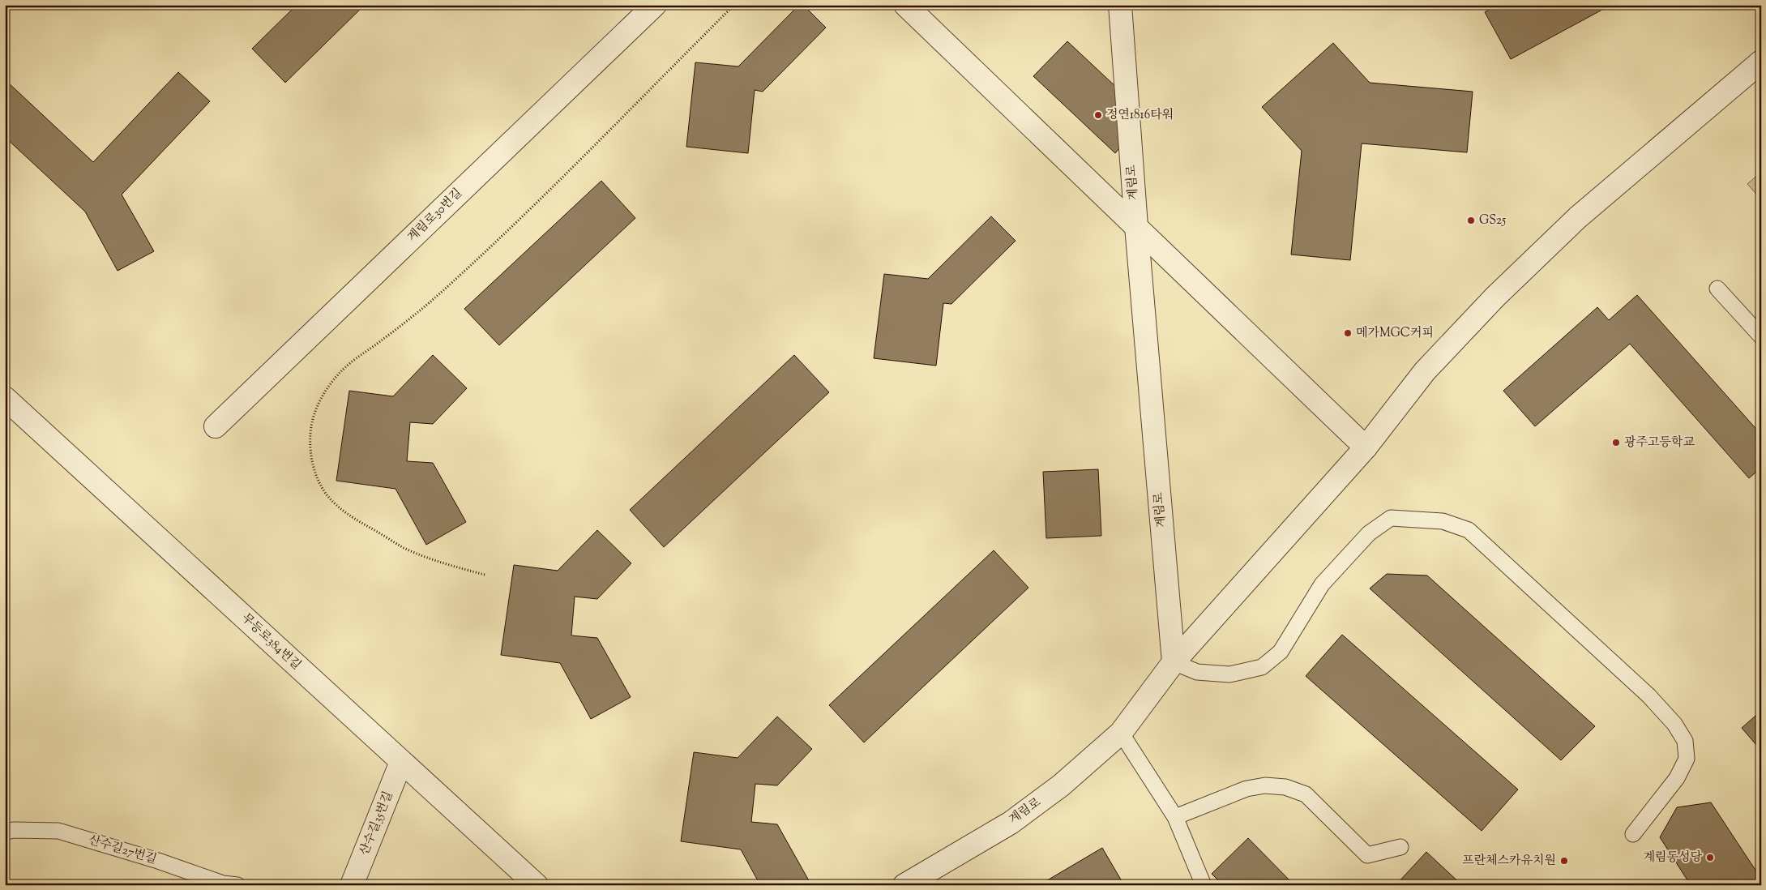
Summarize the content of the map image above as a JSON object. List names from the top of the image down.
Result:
{
  "streets": {
    "street": [
      "계림로",
      "계림로30번길",
      "무등로384번길",
      "산수길35번길"
    ],
    "lane": ["산수길27번길"]
  },
  "crossings": [
    ["무등로384번길", "산수길35번길"]
  ],
  "places": [
    "정연1816타워",
    "GS25",
    "메가MGC커피",
    "광주고등학교",
    "계림동성당",
    "프란체스카유치원"
  ]
}
